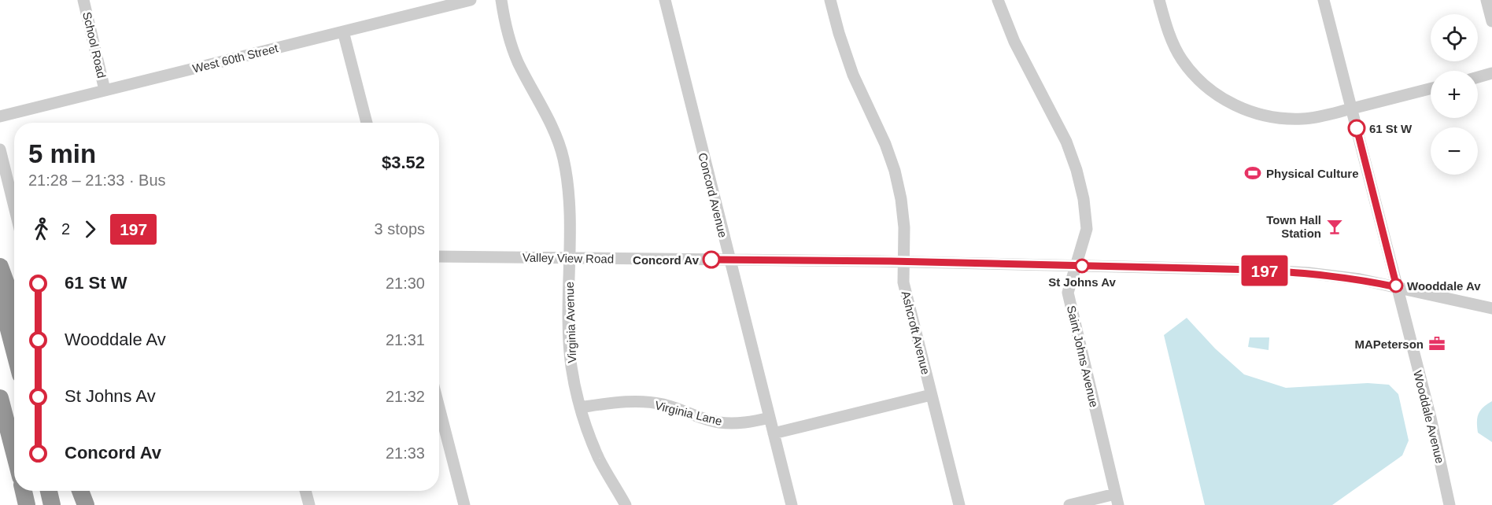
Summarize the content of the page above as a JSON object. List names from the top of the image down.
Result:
{
  "streets": {
    "street": [
      "School Road",
      "West 60th Street",
      "Concord Avenue",
      "Valley View Road",
      "Virginia Avenue",
      "Ashcroft Avenue",
      "Saint Johns Avenue",
      "Virginia Lane",
      "Wooddale Avenue"
    ]
  },
  "crossings": [
    ["School Road", "West 60th Street"],
    ["Concord Avenue", "Valley View Road"],
    ["Concord Avenue", "Virginia Lane"],
    ["Valley View Road", "Virginia Avenue"],
    ["Valley View Road", "Ashcroft Avenue"],
    ["Valley View Road", "Saint Johns Avenue"],
    ["Valley View Road", "Wooddale Avenue"],
    ["Virginia Avenue", "Virginia Lane"]
  ],
  "places": {
    "other": [
      "61 St W",
      "Concord Av",
      "St Johns Av",
      "Wooddale Av"
    ],
    "sports": ["Physical Culture"],
    "bar": ["Town Hall Station"],
    "office": ["MAPeterson"]
  },
  "lines": ["bus line 197"],
  "page": {
    "on_map": "197",
    "map_buttons": ["+", "−"],
    "heading": ["5 min", "21:28 – 21:33 · Bus", "$3.52"],
    "legs": ["2", "197", "3 stops"],
    "list": [
      {
        "name": "61 St W",
        "value": "21:30"
      },
      {
        "name": "Wooddale Av",
        "value": "21:31"
      },
      {
        "name": "St Johns Av",
        "value": "21:32"
      },
      {
        "name": "Concord Av",
        "value": "21:33"
      }
    ]
  }
}
